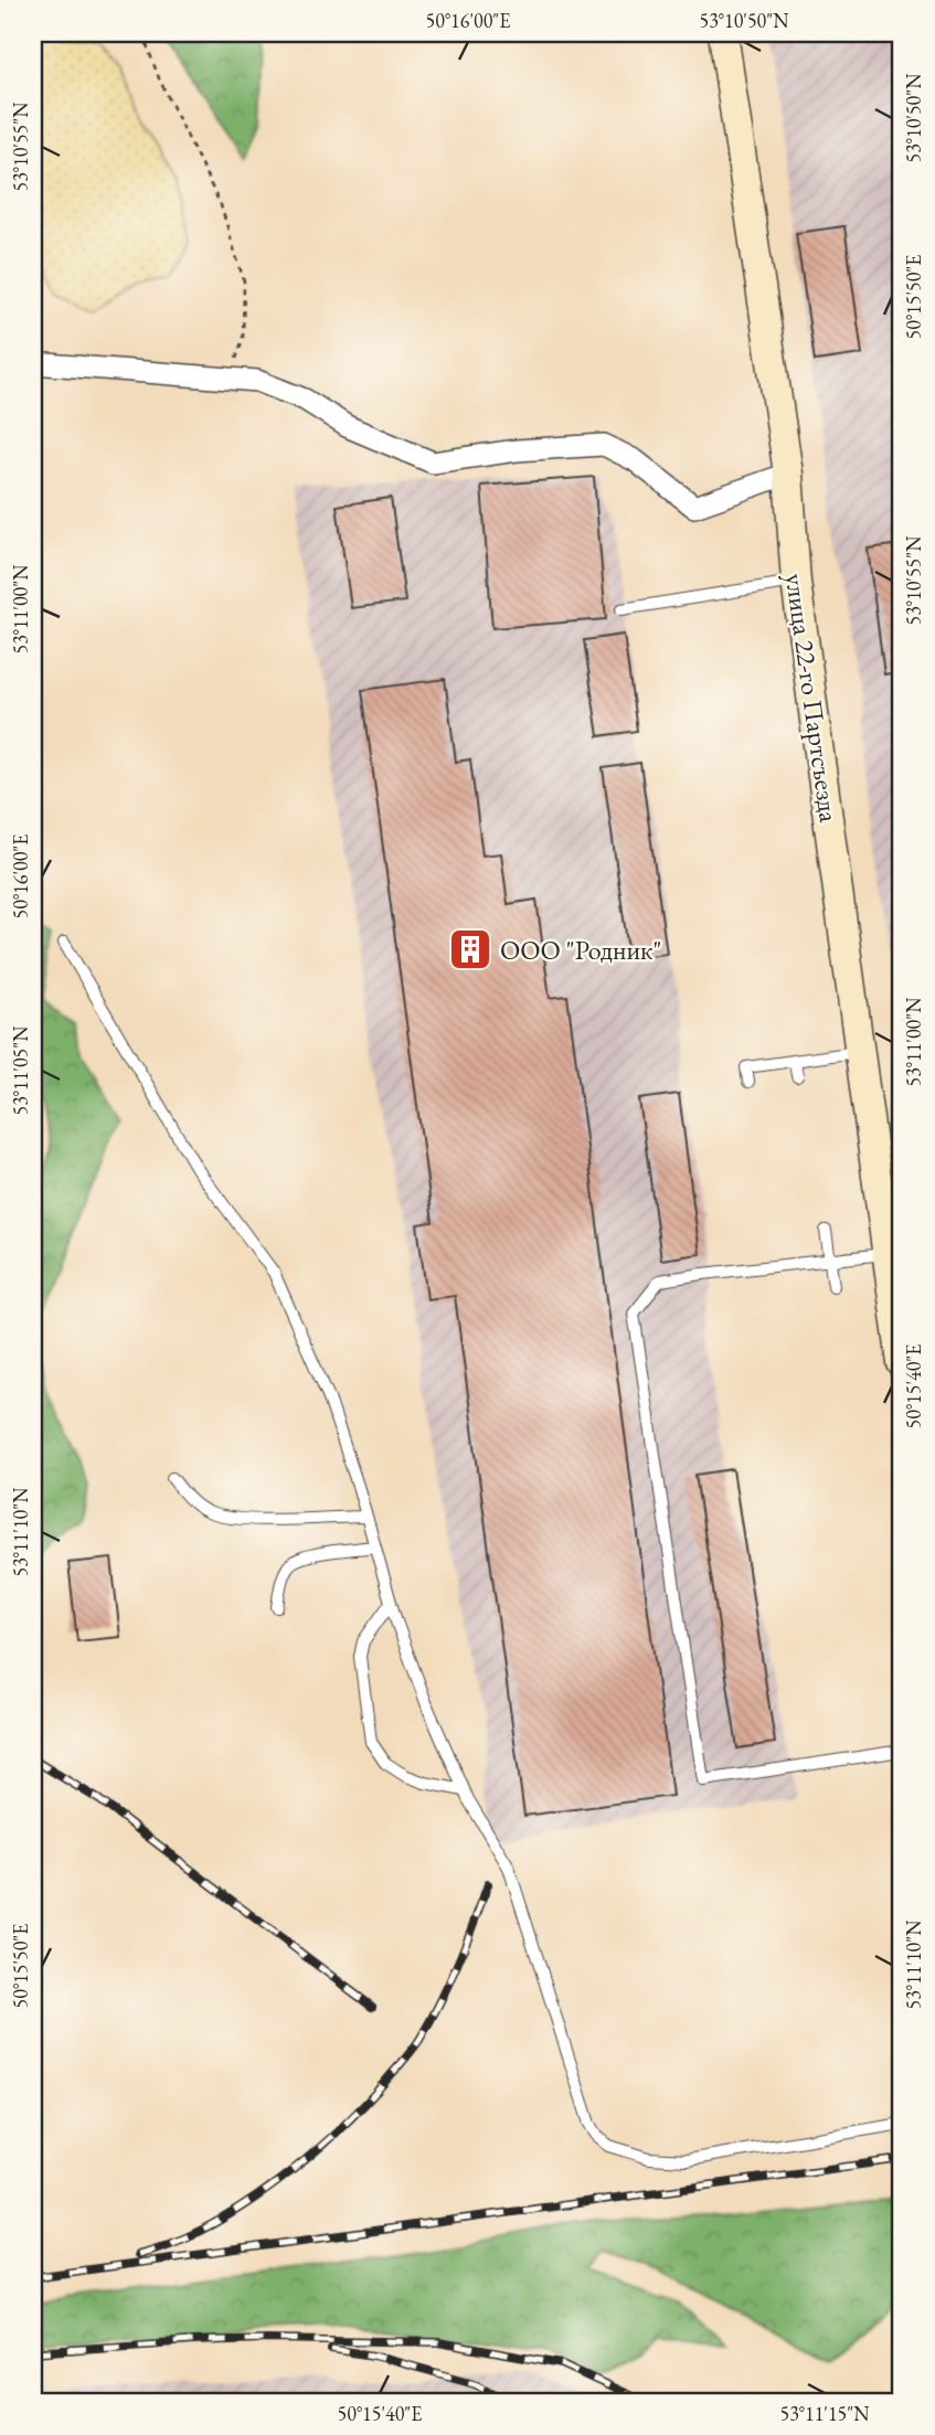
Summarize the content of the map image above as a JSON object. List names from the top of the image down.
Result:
{
  "streets": {
    "street": ["улица 22-го Партсъезда"]
  },
  "places": {
    "building": ["ООО \"Родник\""]
  },
  "coordinates": [
    "50°16'00\"E",
    "53°10'50\"N",
    "53°10'55\"N",
    "50°15'50\"E",
    "53°11'00\"N",
    "53°11'05\"N",
    "50°15'40\"E",
    "53°11'10\"N",
    "53°11'15\"N"
  ]
}
